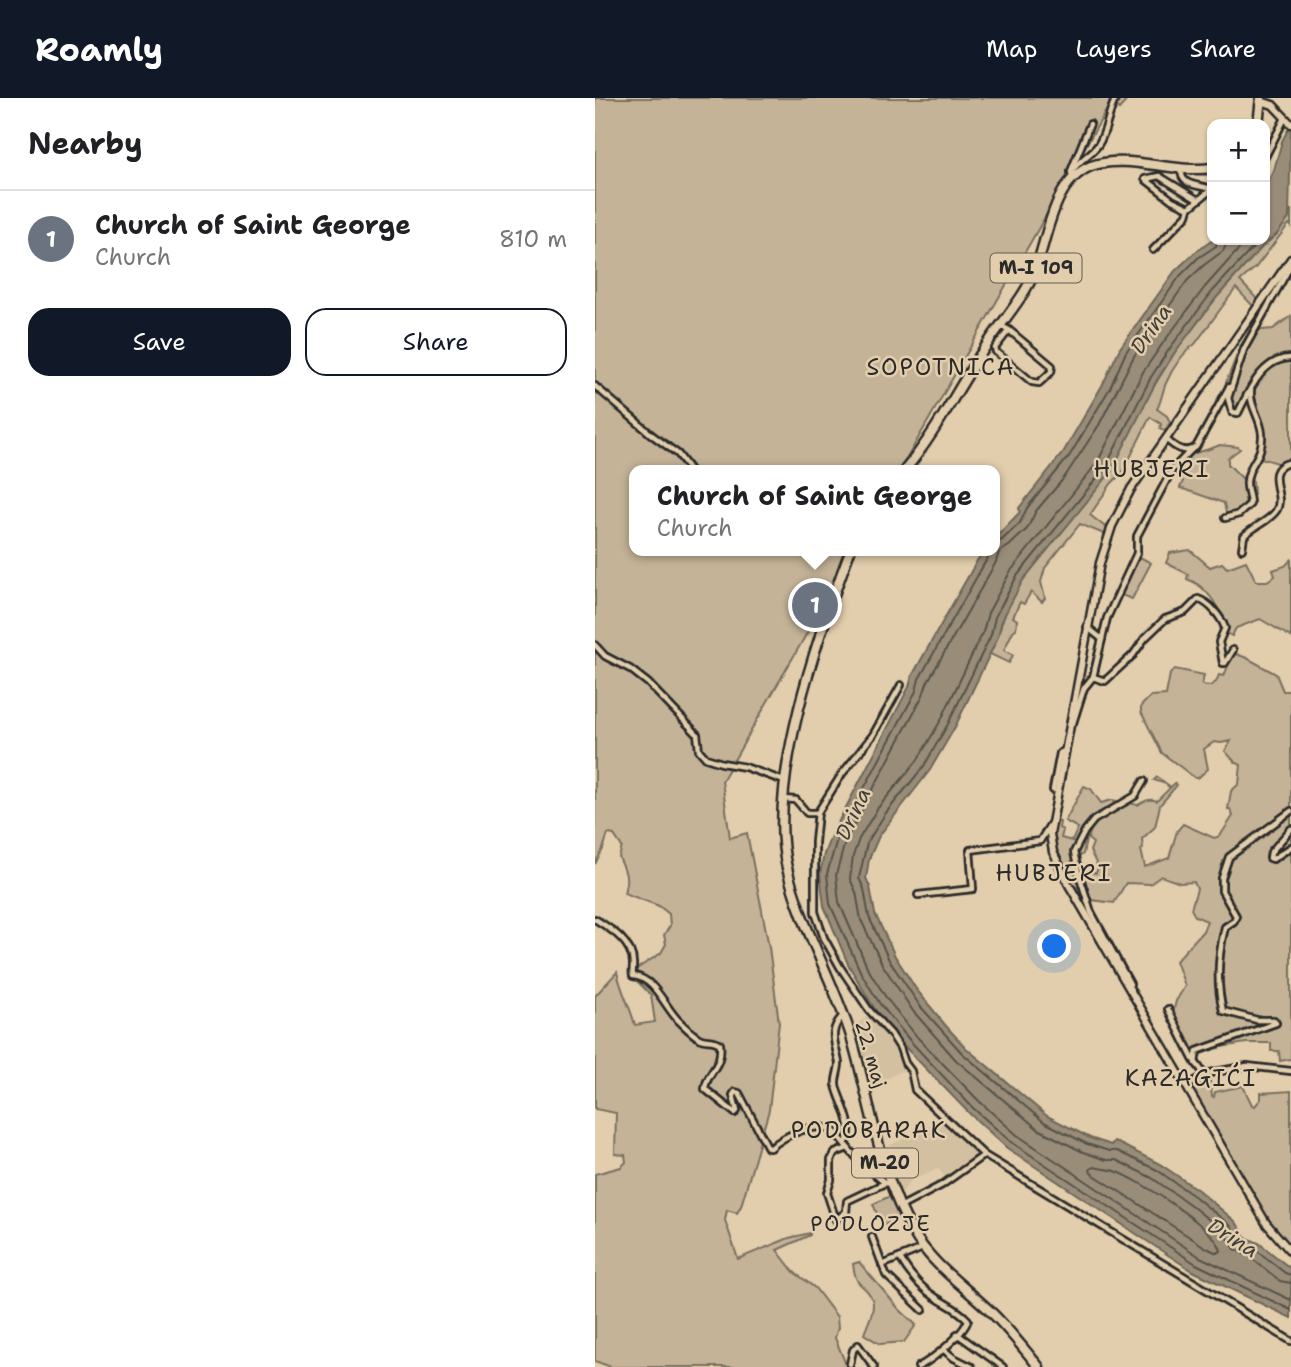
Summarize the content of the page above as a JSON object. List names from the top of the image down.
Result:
{
  "streets": {
    "main road": ["M-I 109", "22. maj", "M-20"]
  },
  "crossings": [
    ["22. maj", "M-20"]
  ],
  "districts": [
    "SOPOTNICA",
    "HUBJERI",
    "HUBJERI",
    "KAZAGIĆI",
    "PODOBARAK",
    "PODLOZJE"
  ],
  "water": ["Drina"],
  "page": {
    "header": "Roamly",
    "nav": ["Map", "Layers", "Share"],
    "heading": "Nearby",
    "map_buttons": ["+", "−"],
    "list": [
      {
        "mark": "1",
        "name": "Church of Saint George",
        "note": "Church",
        "value": "810 m"
      }
    ],
    "buttons": ["Save", "Share"],
    "popup": ["Church of Saint George", "Church"],
    "pins": "1"
  }
}
